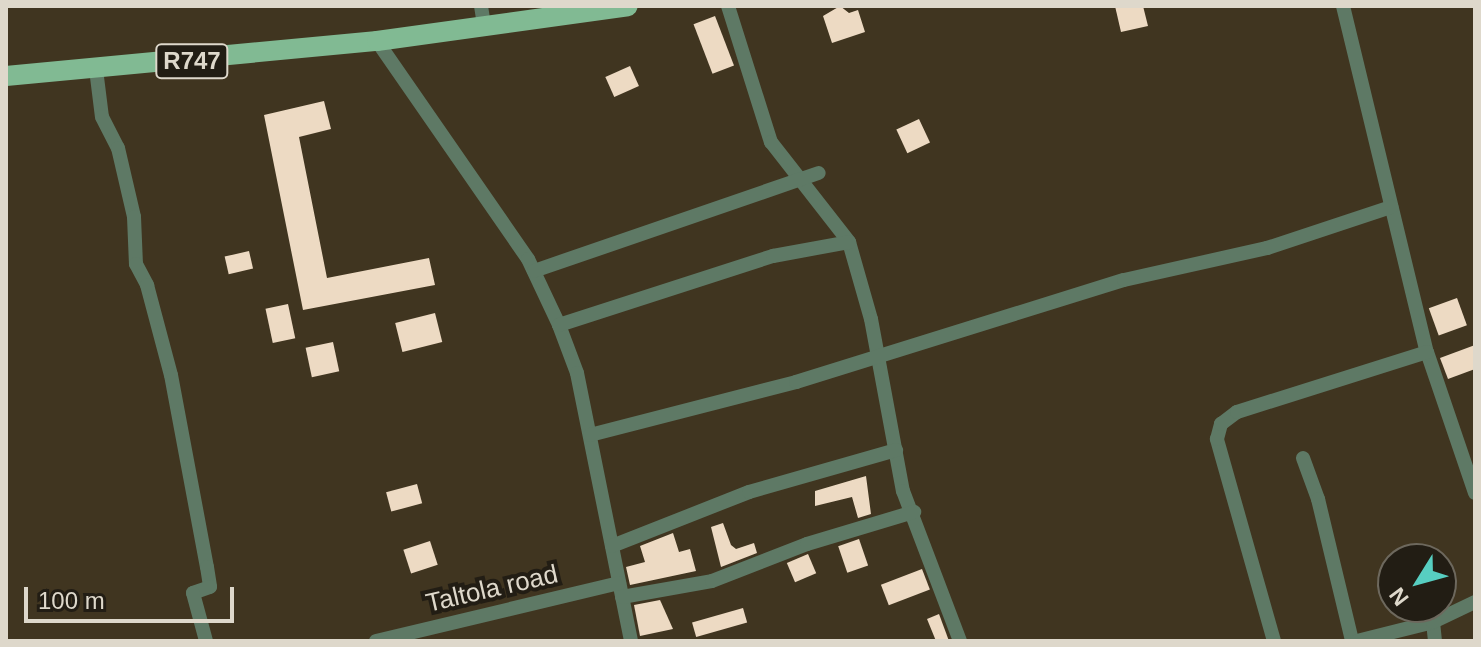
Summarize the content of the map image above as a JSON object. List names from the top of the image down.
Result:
{
  "streets": {
    "main road": ["R747"],
    "street": ["Taltola road"]
  },
  "scale_bar": "100 m",
  "north": "bottom left"
}
